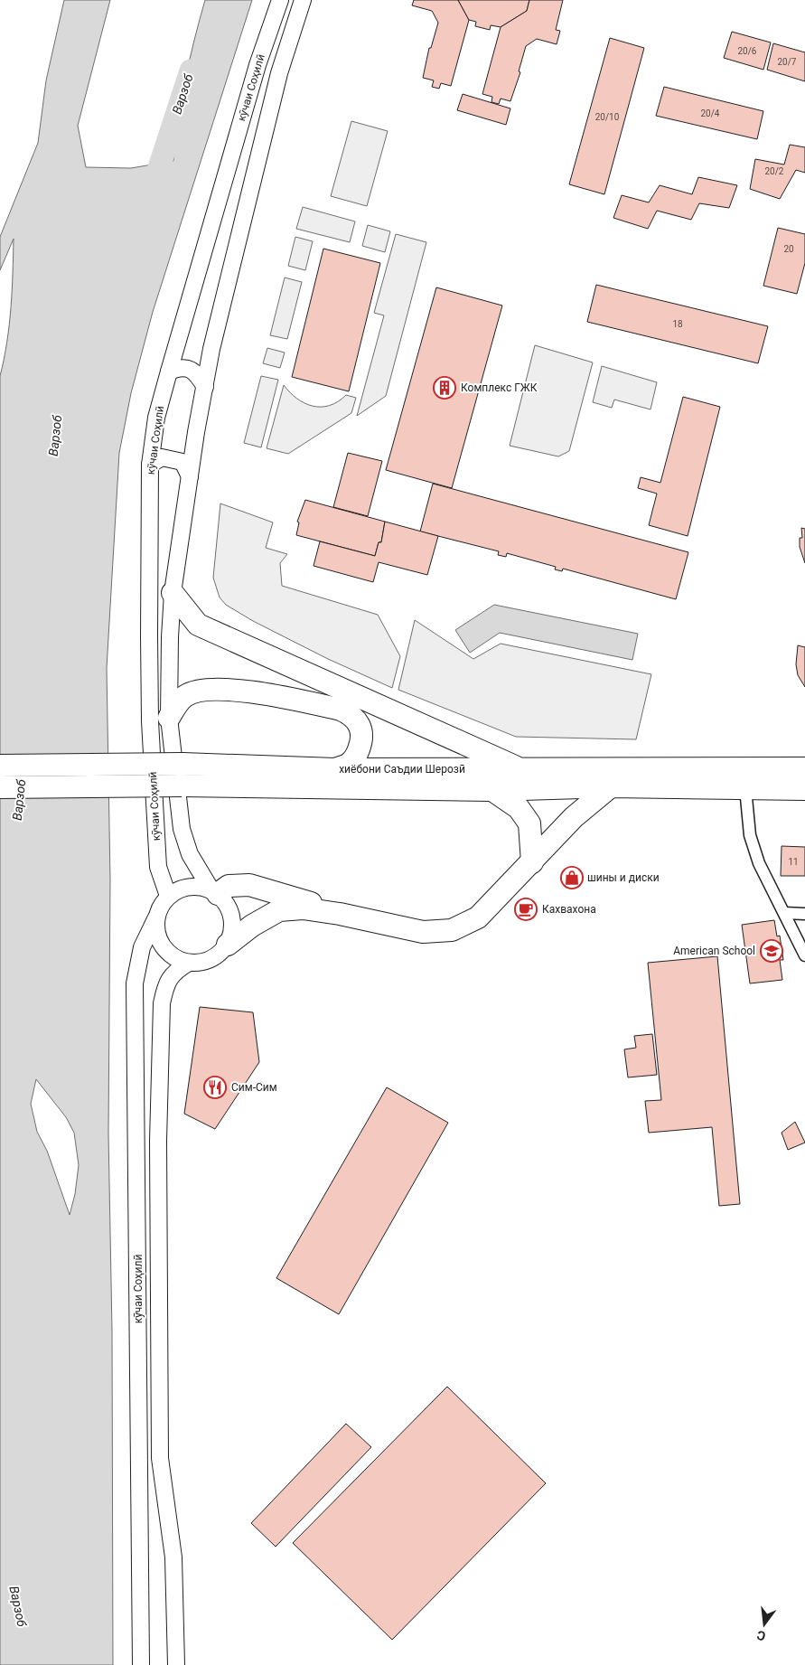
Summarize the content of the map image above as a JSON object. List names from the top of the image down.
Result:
{
  "streets": {
    "highway": ["хиёбони Саъдии Шерозӣ"],
    "main road": ["кӯчаи Соҳилӣ"]
  },
  "water": ["Варзоб"],
  "places": {
    "building": ["Комплекс ГЖК"],
    "shop": ["шины и диски"],
    "cafe": ["Кахвахона"],
    "school or university": ["American School"],
    "restaurant": ["Сим-Сим"]
  },
  "house_numbers": [
    "20/6",
    "20/7",
    "20/4",
    "20/10",
    "20/2",
    "20",
    "18",
    "11"
  ],
  "north": "bottom"
}
